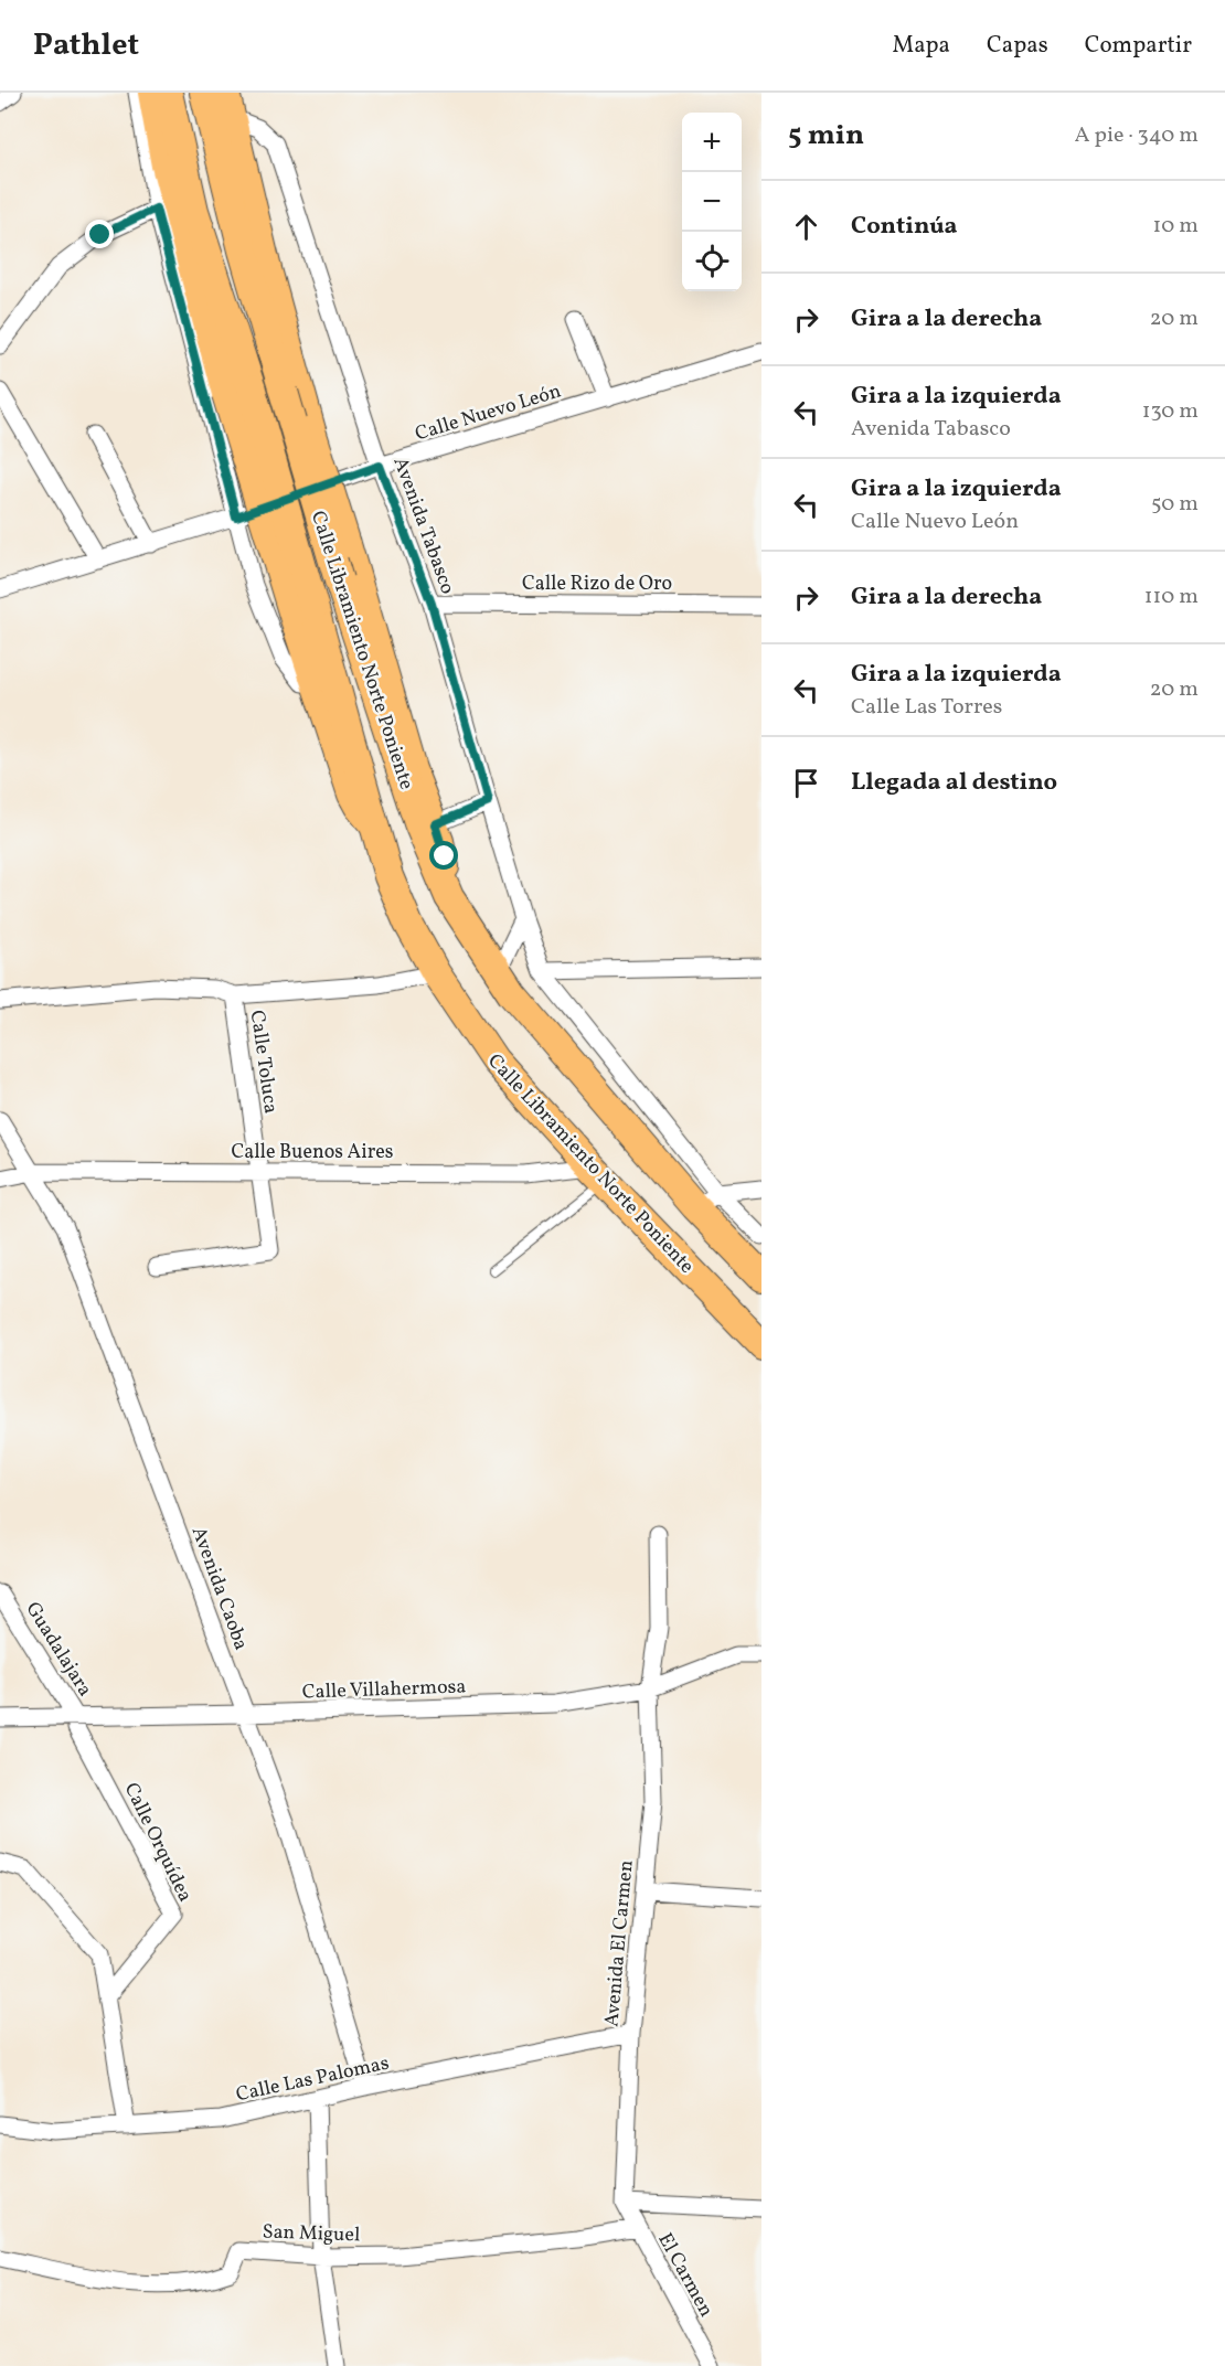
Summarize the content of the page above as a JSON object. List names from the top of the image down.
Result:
{
  "streets": {
    "highway": ["Calle Libramiento Norte Poniente"],
    "street": [
      "Calle Nuevo León",
      "Avenida Tabasco",
      "Calle Rizo de Oro",
      "Calle Toluca",
      "Calle Buenos Aires",
      "Avenida Caoba",
      "Guadalajara",
      "Calle Villahermosa",
      "Calle Orquídea",
      "Avenida El Carmen",
      "Calle Las Palomas",
      "San Miguel",
      "El Carmen"
    ]
  },
  "crossings": [
    ["Calle Nuevo León", "Avenida Tabasco"],
    ["Avenida Tabasco", "Calle Rizo de Oro"],
    ["Avenida Tabasco", "Calle Libramiento Norte Poniente"],
    ["Calle Libramiento Norte Poniente", "Calle Buenos Aires"],
    ["Calle Toluca", "Calle Buenos Aires"],
    ["Calle Buenos Aires", "Avenida Caoba"],
    ["Avenida Caoba", "Calle Villahermosa"],
    ["Avenida Caoba", "Calle Las Palomas"],
    ["Guadalajara", "Calle Villahermosa"],
    ["Guadalajara", "Calle Orquídea"],
    ["Calle Villahermosa", "Calle Orquídea"],
    ["Calle Villahermosa", "Avenida El Carmen"],
    ["Avenida El Carmen", "Calle Las Palomas"],
    ["Avenida El Carmen", "El Carmen"],
    ["San Miguel", "El Carmen"]
  ],
  "page": {
    "header": "Pathlet",
    "nav": ["Mapa", "Capas", "Compartir"],
    "heading": ["5 min", "A pie · 340 m"],
    "map_buttons": ["+", "−"],
    "list": [
      ["Continúa", "10 m"],
      ["Gira a la derecha", "20 m"],
      ["Gira a la izquierda", "Avenida Tabasco", "130 m"],
      ["Gira a la izquierda", "Calle Nuevo León", "50 m"],
      ["Gira a la derecha", "110 m"],
      ["Gira a la izquierda", "Calle Las Torres", "20 m"],
      "Llegada al destino"
    ]
  }
}
